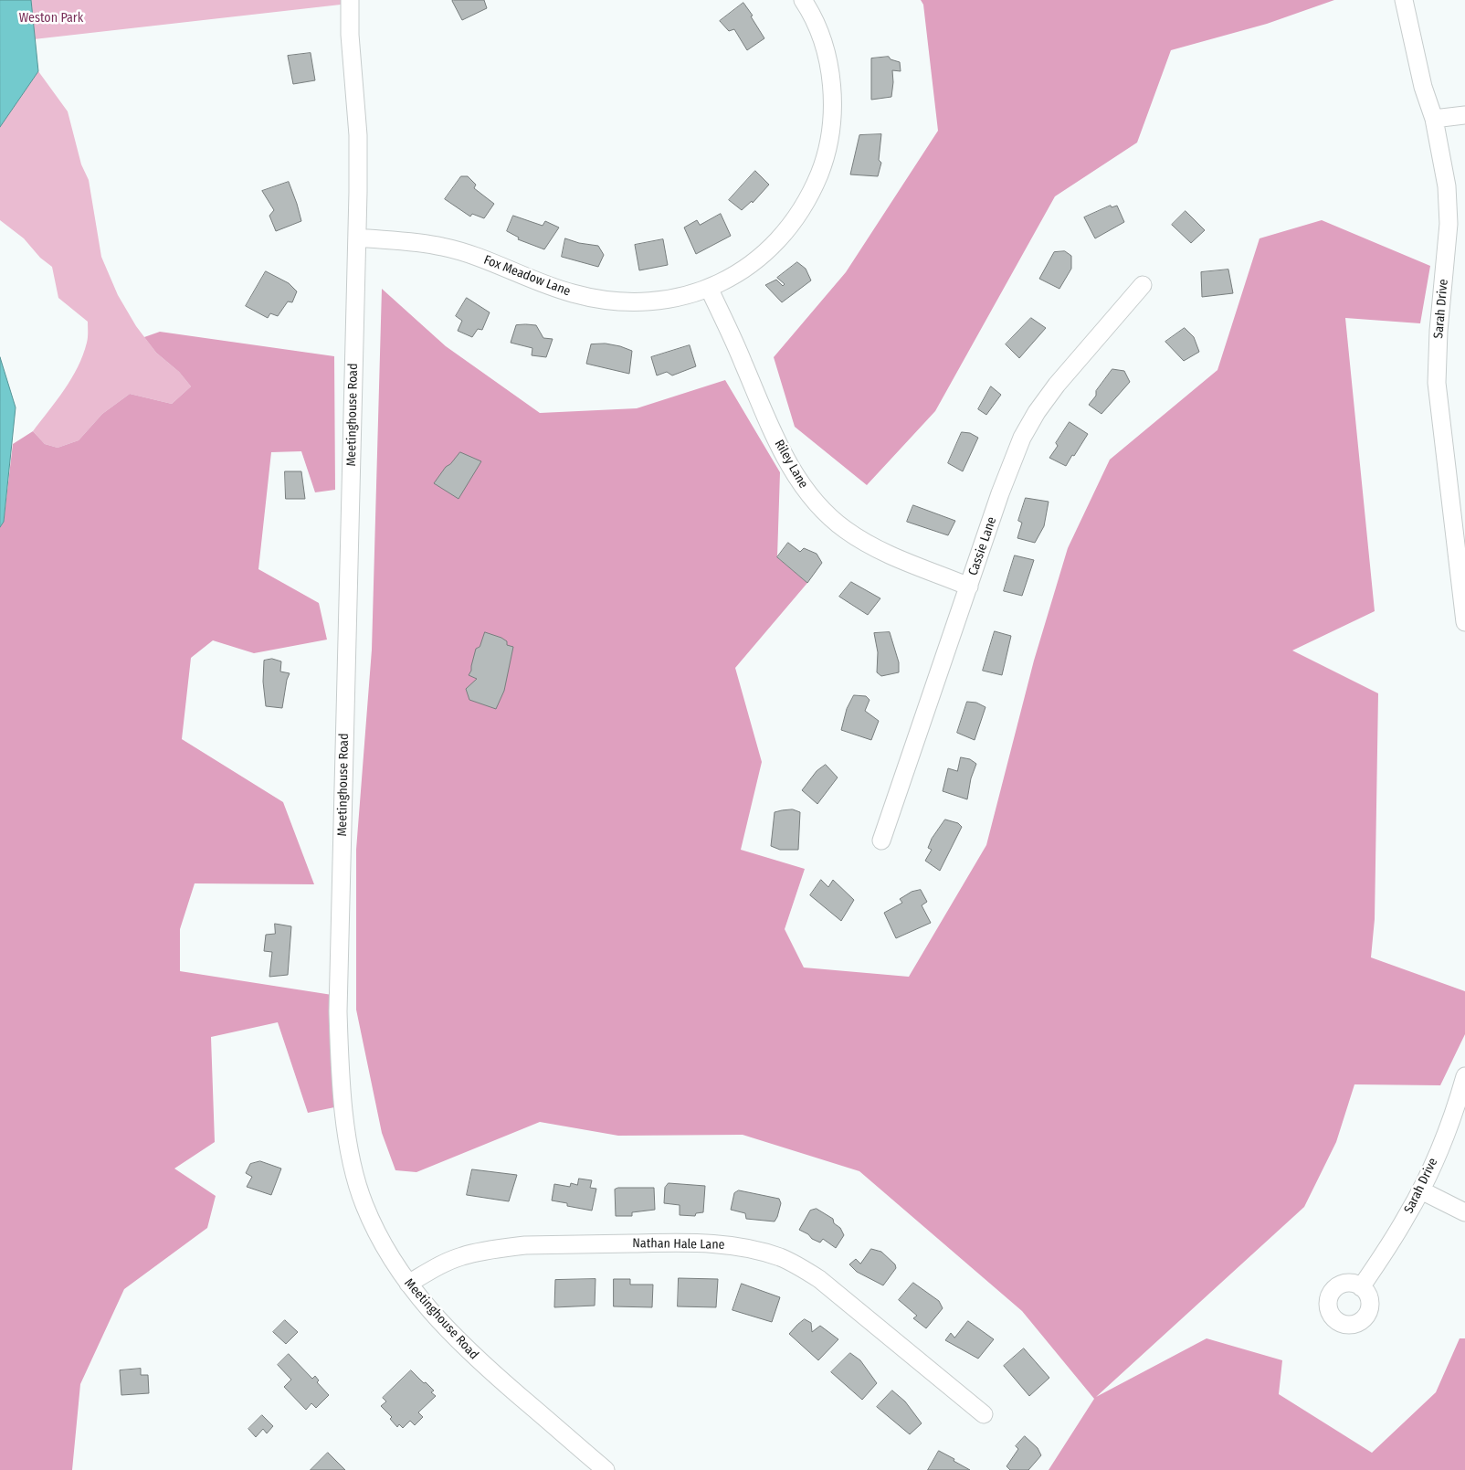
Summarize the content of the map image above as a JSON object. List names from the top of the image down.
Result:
{
  "streets": {
    "street": [
      "Fox Meadow Lane",
      "Sarah Drive",
      "Meetinghouse Road",
      "Riley Lane",
      "Cassie Lane",
      "Nathan Hale Lane"
    ]
  },
  "crossings": [
    ["Fox Meadow Lane", "Meetinghouse Road"],
    ["Fox Meadow Lane", "Riley Lane"],
    ["Meetinghouse Road", "Nathan Hale Lane"],
    ["Riley Lane", "Cassie Lane"]
  ],
  "parks": ["Weston Park"]
}
